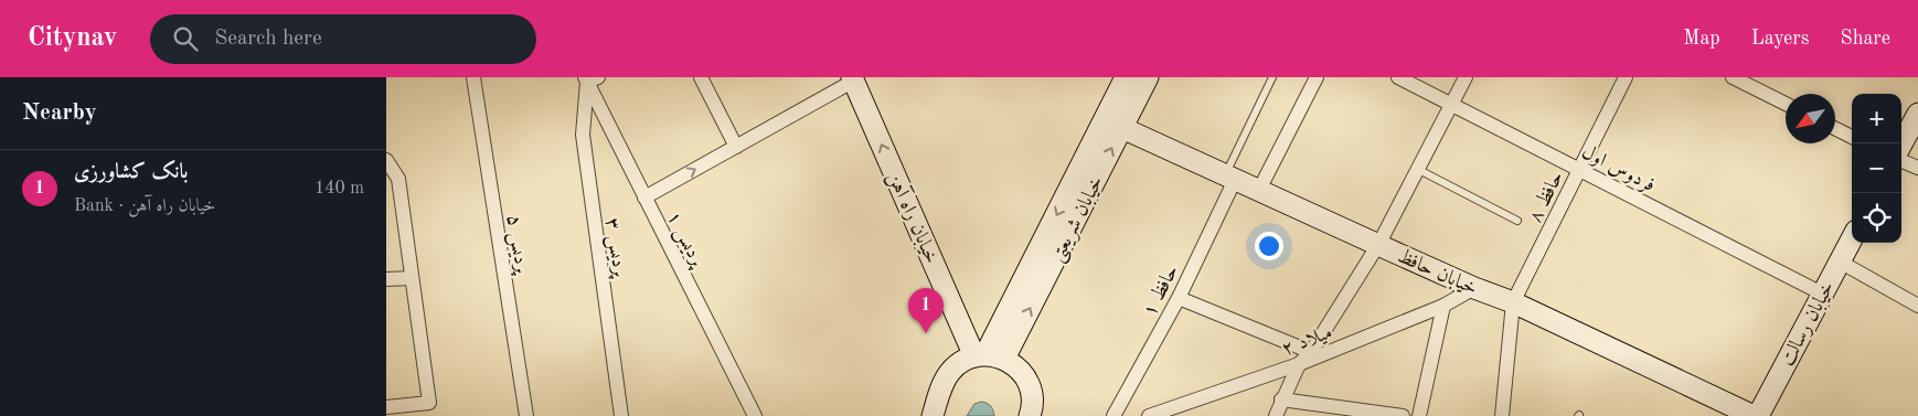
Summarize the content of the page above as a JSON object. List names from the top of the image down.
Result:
{
  "streets": {
    "street": [
      "فردوس اول",
      "حافظ ۸",
      "خیابان راه آهن",
      "خیابان شریعتی",
      "پردیس ۱",
      "پردیس ۵",
      "پردیس ۳",
      "خیابان حافظ",
      "حافظ ۱",
      "خیابان رسالت",
      "میلاد ۲"
    ]
  },
  "crossings": [
    ["فردوس اول", "حافظ ۸"],
    ["فردوس اول", "خیابان رسالت"],
    ["حافظ ۸", "خیابان حافظ"],
    ["خیابان راه آهن", "خیابان شریعتی"],
    ["خیابان شریعتی", "خیابان حافظ"],
    ["پردیس ۱", "پردیس ۳"],
    ["خیابان حافظ", "حافظ ۱"],
    ["خیابان حافظ", "میلاد ۲"]
  ],
  "one_way": ["خیابان راه آهن"],
  "north": "bottom left",
  "page": {
    "header": "Citynav",
    "search": "Search here",
    "nav": ["Map", "Layers", "Share"],
    "heading": "Nearby",
    "map_buttons": ["+", "−"],
    "list": [
      {
        "mark": "1",
        "name": "بانک کشاورزی",
        "note": "Bank · خیابان راه آهن",
        "value": "140 m"
      }
    ],
    "pins": "1"
  }
}
